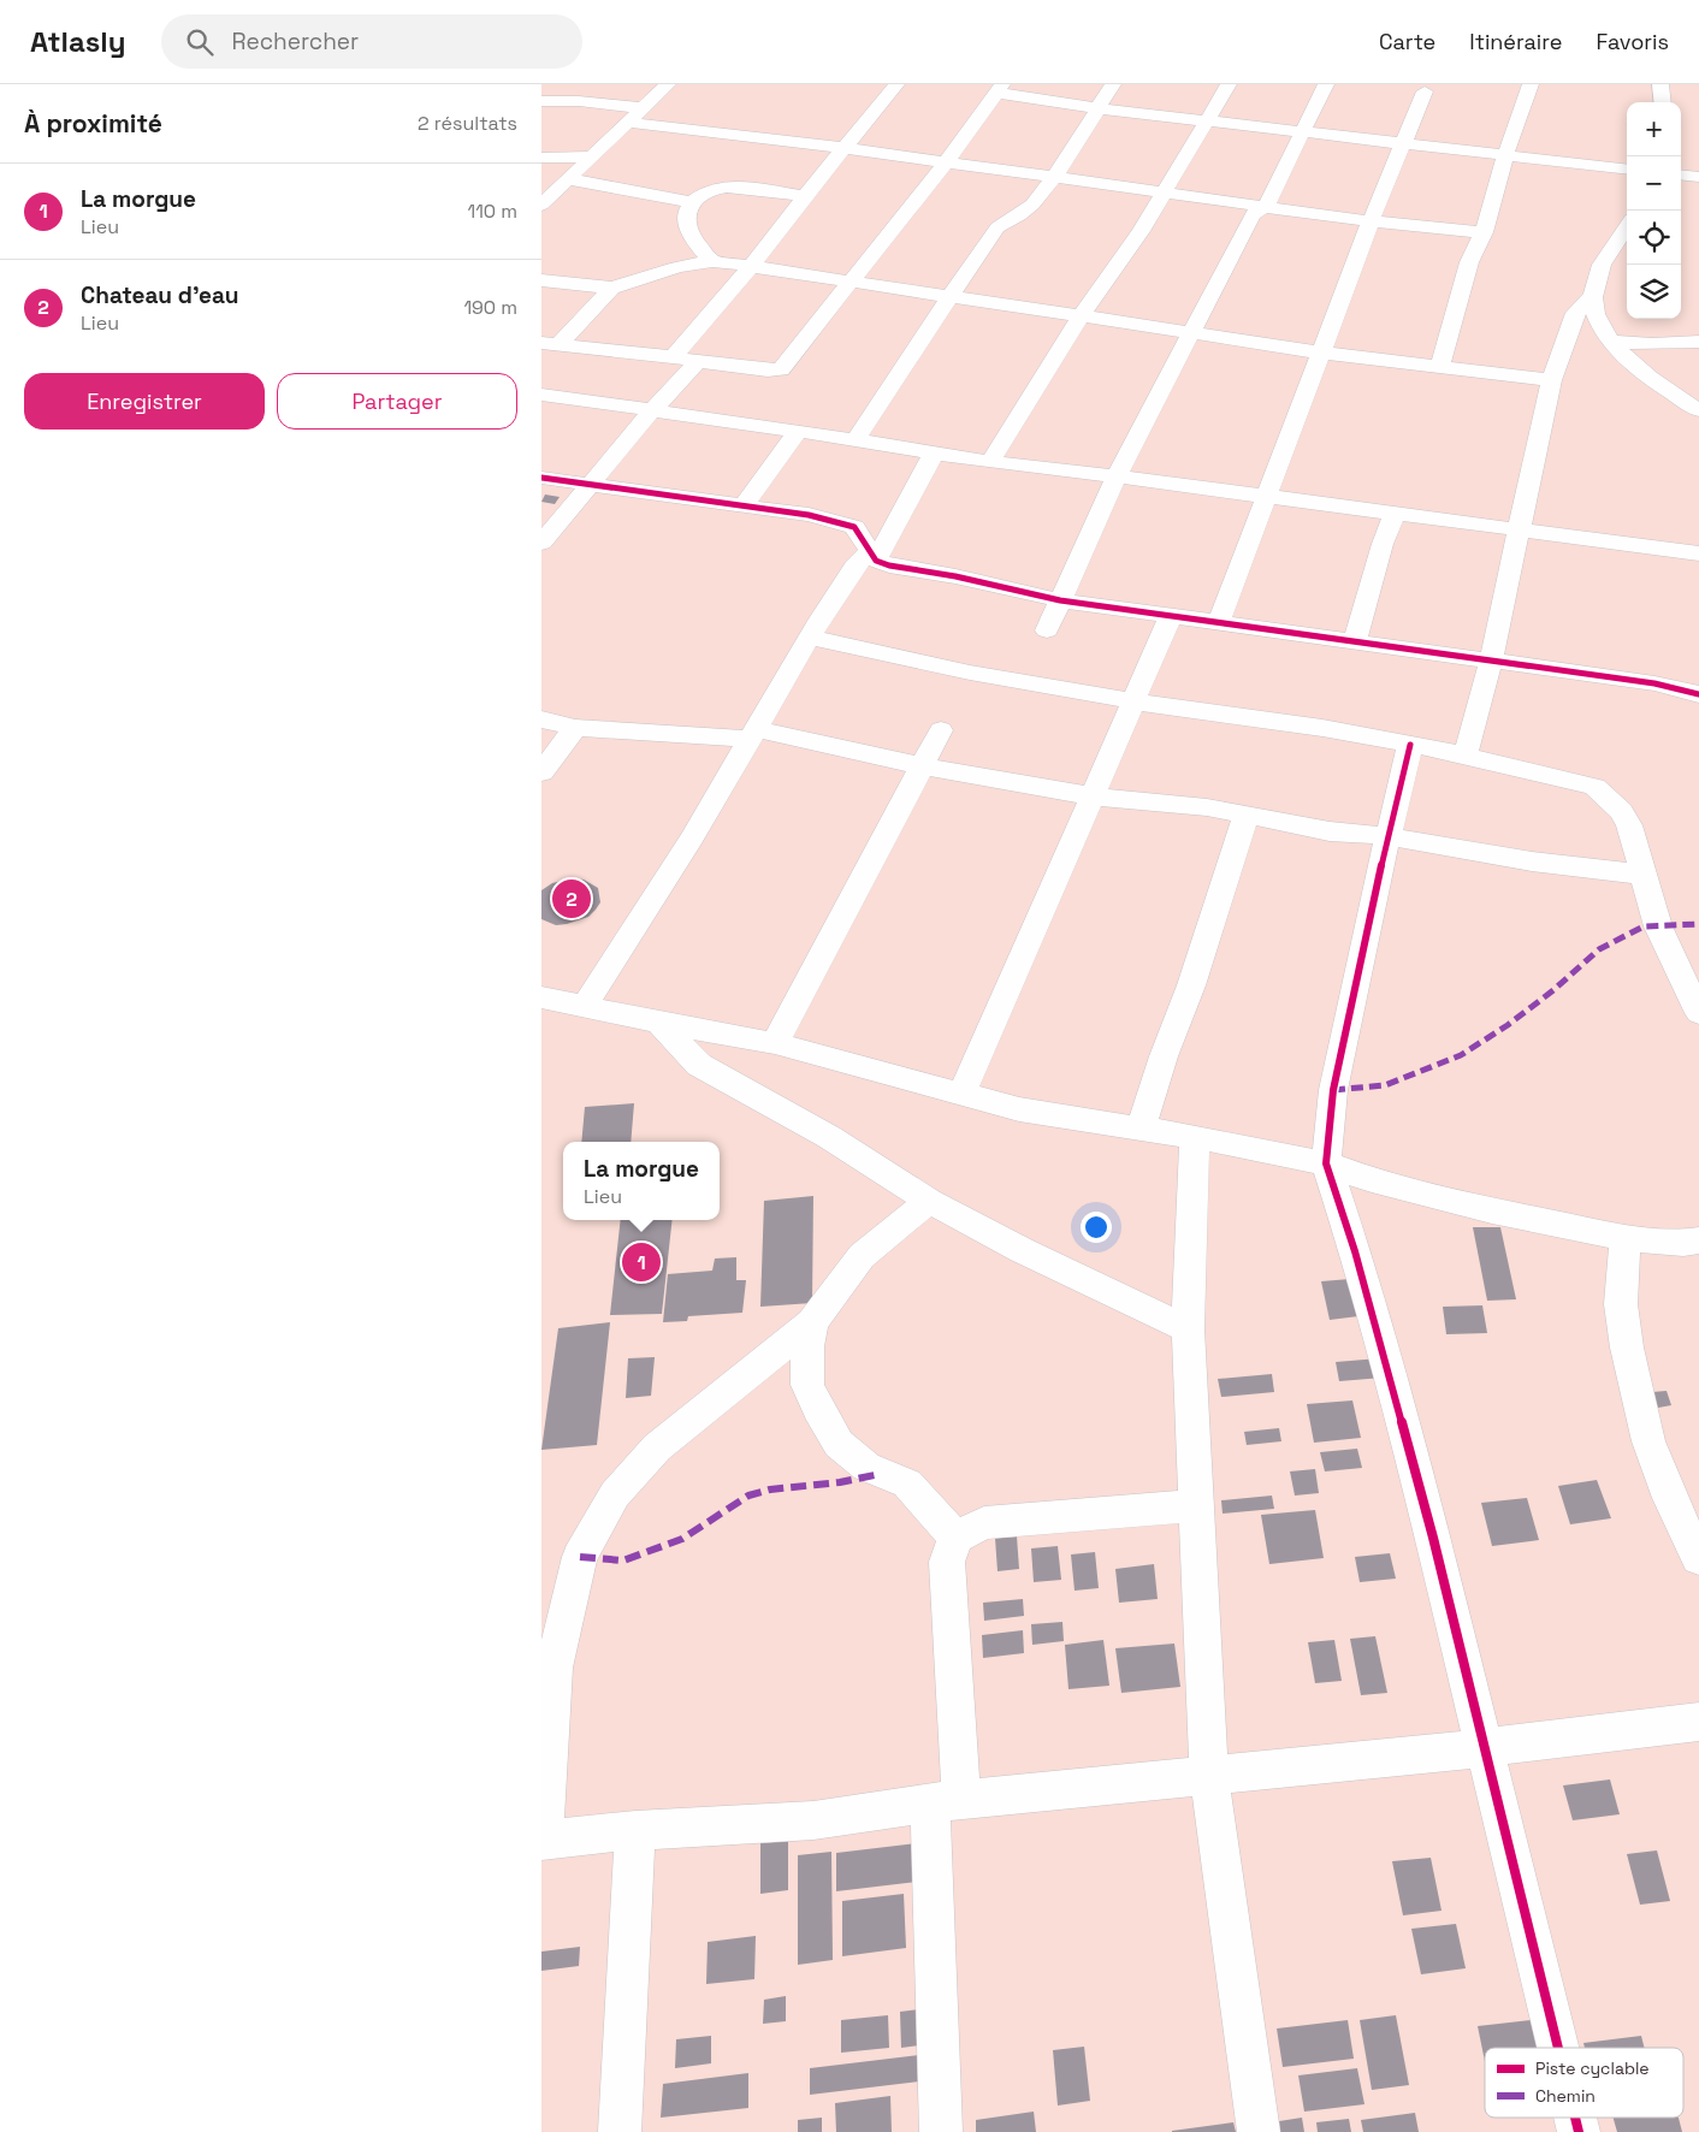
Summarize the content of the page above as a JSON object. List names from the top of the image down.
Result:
{
  "legend": ["Piste cyclable", "Chemin"],
  "page": {
    "header": "Atlasly",
    "search": "Rechercher",
    "nav": ["Carte", "Itinéraire", "Favoris"],
    "heading": ["À proximité", "2 résultats"],
    "map_buttons": ["+", "−"],
    "list": [
      {
        "mark": "1",
        "name": "La morgue",
        "note": "Lieu",
        "value": "110 m"
      },
      {
        "mark": "2",
        "name": "Chateau d'eau",
        "note": "Lieu",
        "value": "190 m"
      }
    ],
    "buttons": ["Enregistrer", "Partager"],
    "pins": ["2", "1"],
    "popup": ["La morgue", "Lieu"]
  }
}
